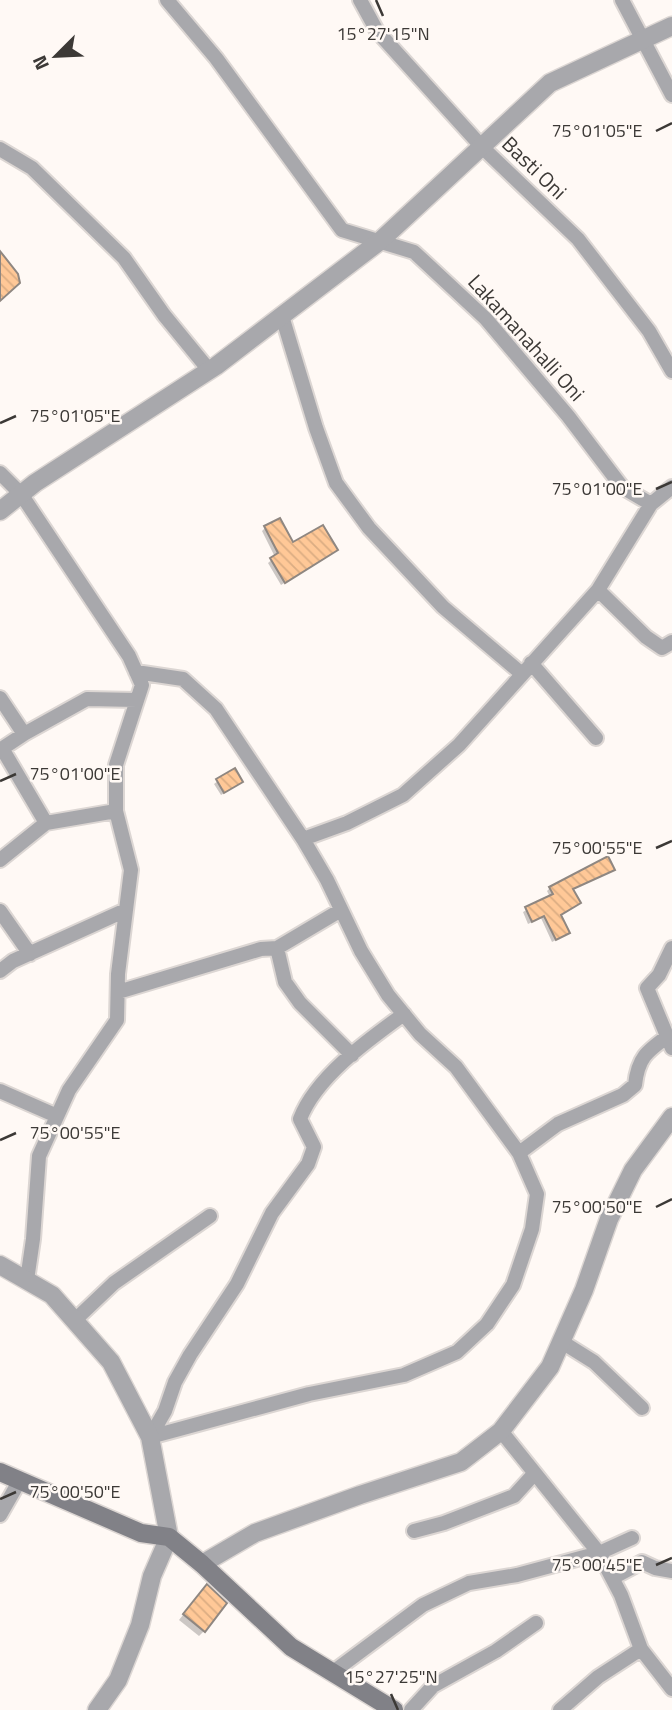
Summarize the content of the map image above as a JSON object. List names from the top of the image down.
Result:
{
  "streets": {
    "street": ["Basti Oni", "Lakamanahalli Oni"]
  },
  "north": "bottom left",
  "coordinates": [
    "15°27'15\"N",
    "75°01'05\"E",
    "75°01'00\"E",
    "75°00'55\"E",
    "75°00'50\"E",
    "75°00'45\"E",
    "15°27'25\"N"
  ]
}
